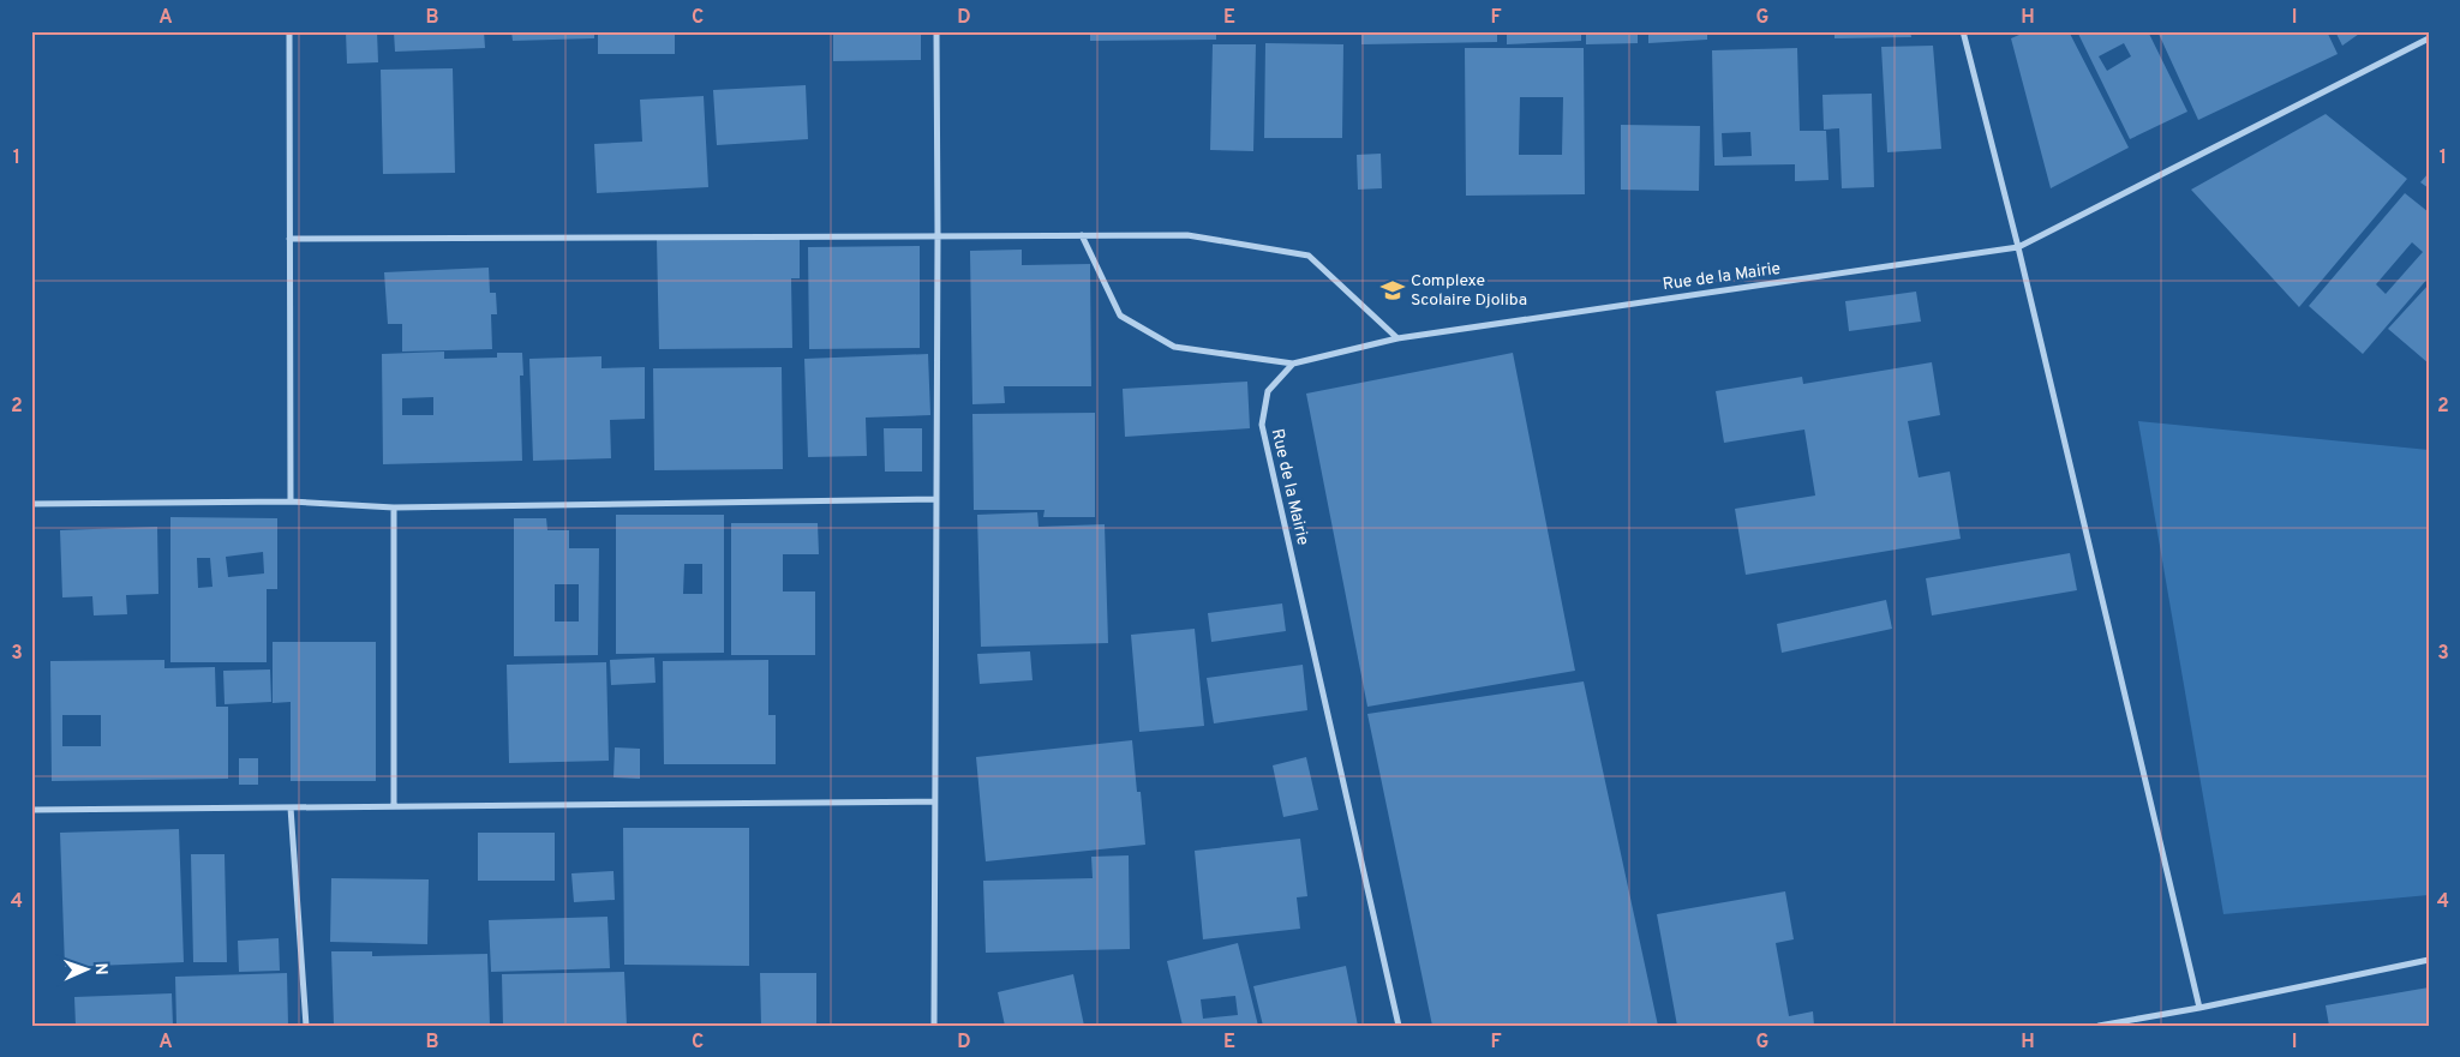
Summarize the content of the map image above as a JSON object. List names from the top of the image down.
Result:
{
  "streets": {
    "street": ["Rue de la Mairie"]
  },
  "places": {
    "school or university": ["Complexe Scolaire Djoliba"]
  },
  "north": "right",
  "grid": {
    "columns": [
      "A",
      "B",
      "C",
      "D",
      "E",
      "F",
      "G",
      "H",
      "I"
    ],
    "rows": [
      "1",
      "2",
      "3",
      "4"
    ]
  }
}
